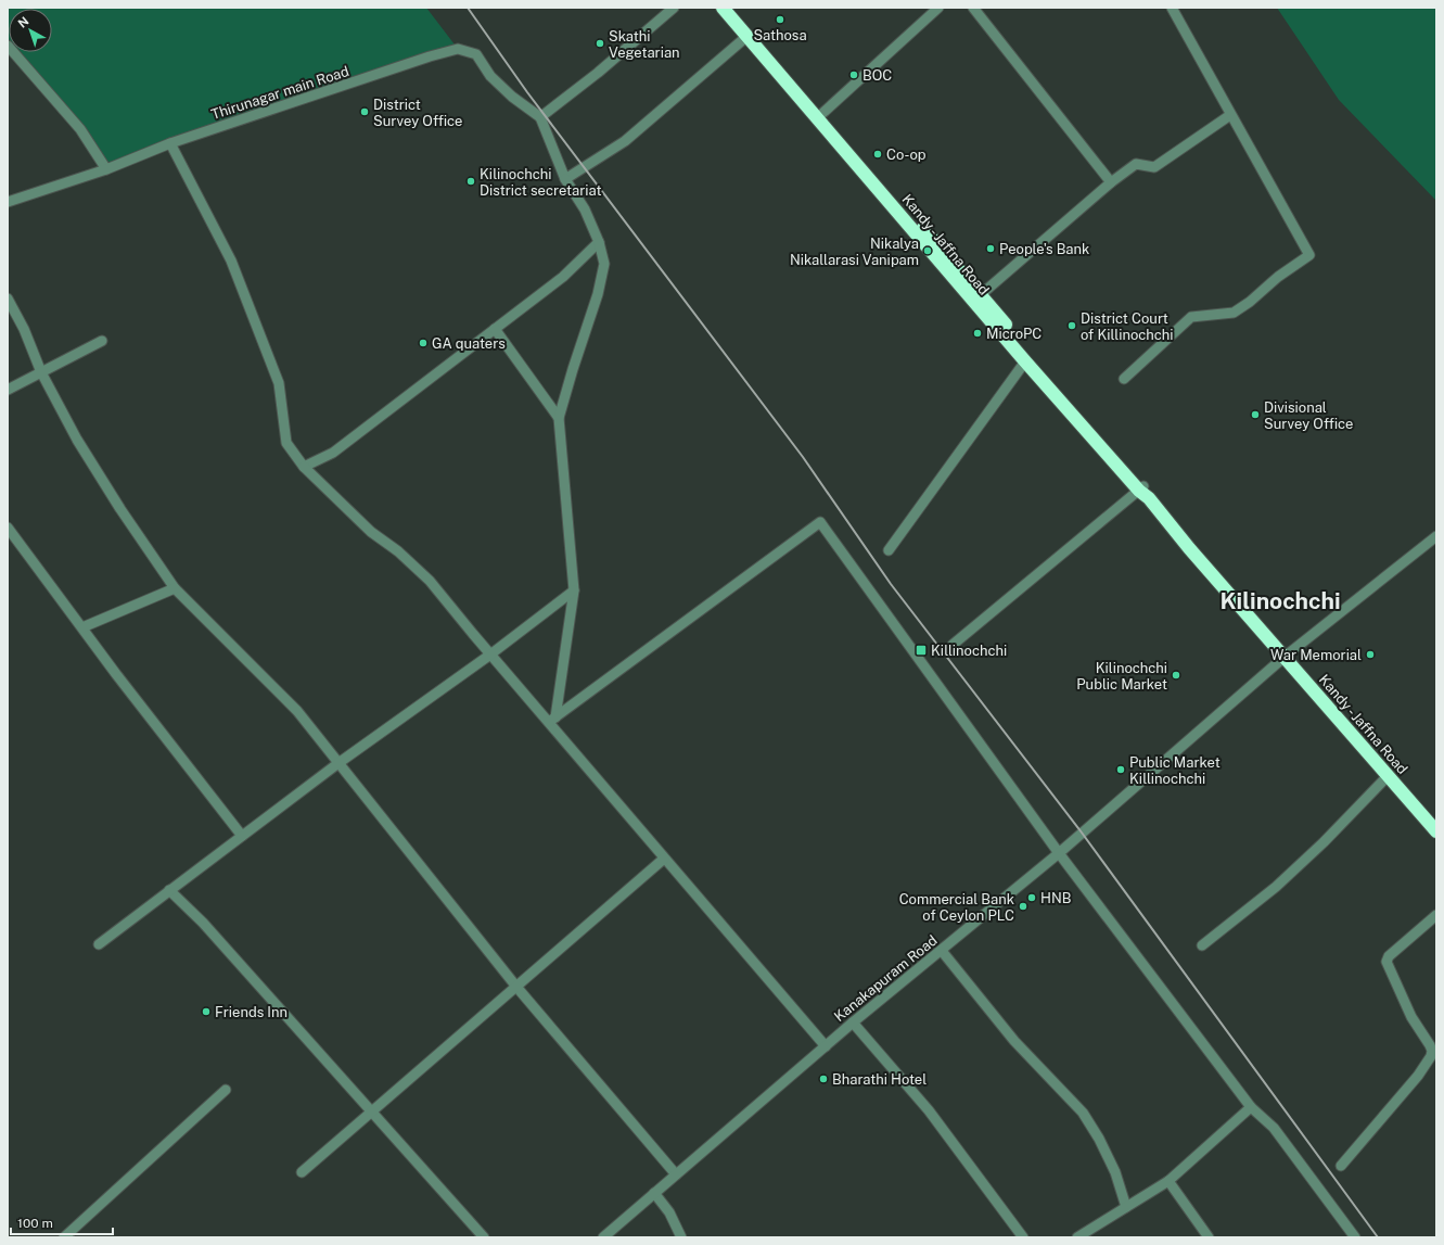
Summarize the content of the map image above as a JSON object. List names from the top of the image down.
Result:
{
  "streets": {
    "highway": ["Kandy - Jaffna Road"],
    "street": ["Thirunagar main Road", "Kanakapuram Road"]
  },
  "crossings": [
    ["Kandy - Jaffna Road", "Kanakapuram Road"]
  ],
  "districts": ["Kilinochchi"],
  "places": {
    "other": [
      "Sathosa",
      "Skathi Vegetarian",
      "BOC",
      "District Survey Office",
      "Co-op",
      "Kilinochchi District secretariat",
      "People's Bank",
      "Nikalya Nikallarasi Vanipam",
      "District Court of Killinochchi",
      "MicroPC",
      "GA quaters",
      "Divisional Survey Office",
      "War Memorial",
      "Kilinochchi Public Market",
      "Public Market Killinochchi",
      "HNB",
      "Commercial Bank of Ceylon PLC",
      "Friends Inn",
      "Bharathi Hotel"
    ],
    "transit": ["Killinochchi"]
  },
  "scale_bar": "100 m",
  "north": "top left"
}
